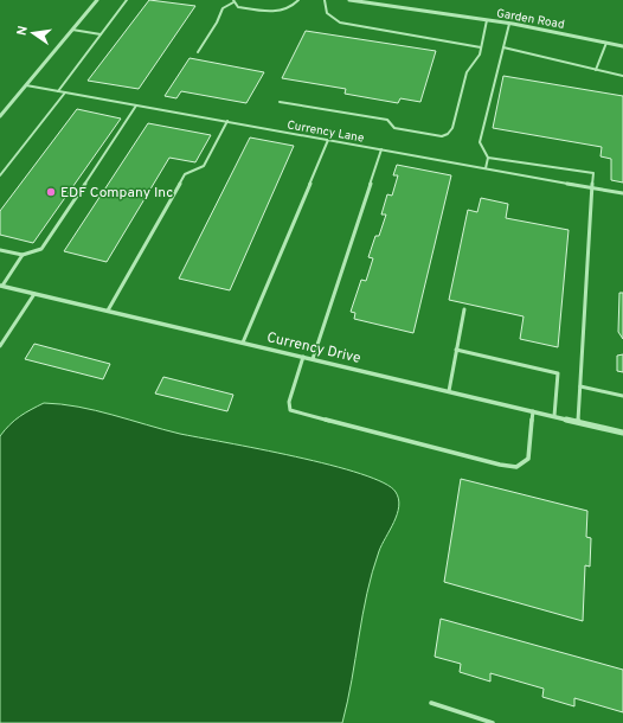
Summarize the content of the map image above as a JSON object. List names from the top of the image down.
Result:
{
  "streets": {
    "street": ["Garden Road", "Currency Drive"],
    "lane": ["Currency Lane"]
  },
  "places": ["EDF Company Inc"],
  "north": "left"
}
